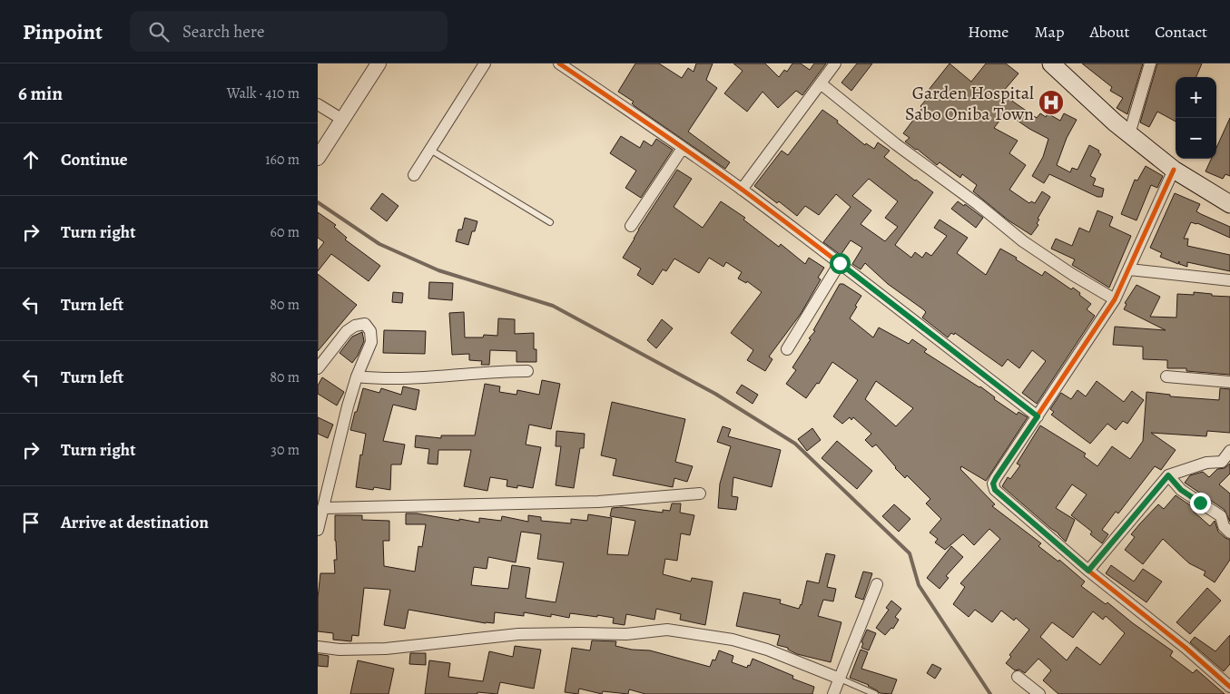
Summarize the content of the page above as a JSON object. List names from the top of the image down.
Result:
{
  "places": {
    "hospital": ["Garden Hospital Sabo Oniba Town"]
  },
  "page": {
    "header": "Pinpoint",
    "search": "Search here",
    "nav": [
      "Home",
      "Map",
      "About",
      "Contact"
    ],
    "heading": ["6 min", "Walk · 410 m"],
    "map_buttons": ["+", "−"],
    "list": [
      ["Continue", "160 m"],
      ["Turn right", "60 m"],
      ["Turn left", "80 m"],
      ["Turn left", "80 m"],
      ["Turn right", "30 m"],
      "Arrive at destination"
    ]
  }
}
